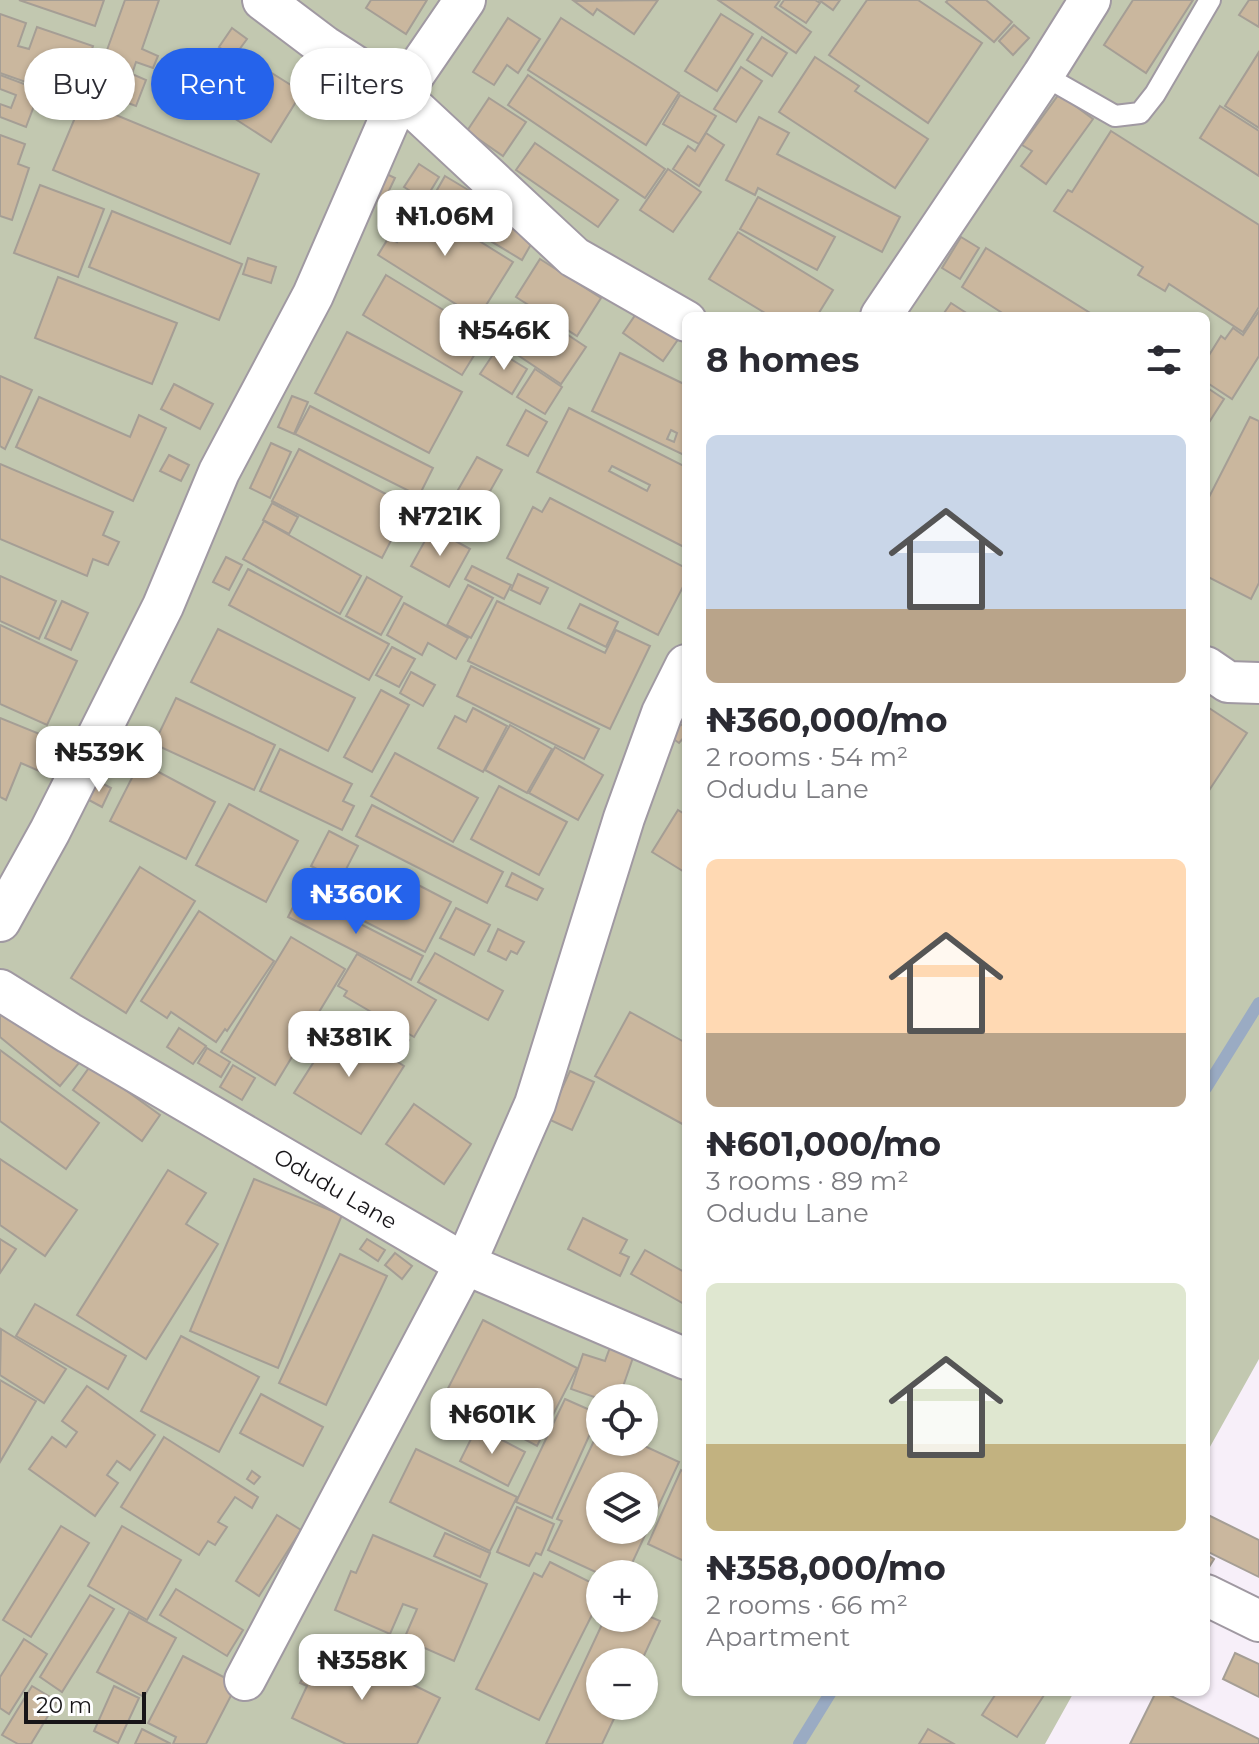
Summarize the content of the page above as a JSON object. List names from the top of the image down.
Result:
{
  "streets": {
    "street": ["Odudu Lane"]
  },
  "scale_bar": "20 m",
  "page": {
    "chip": ["Buy", "Rent", "Filters"],
    "price": [
      "₦1.06M",
      "₦546K",
      "₦721K",
      "₦539K",
      "₦360K",
      "₦381K",
      "₦601K",
      "₦358K"
    ],
    "heading": "8 homes",
    "list": [
      {
        "name": "₦360,000/mo",
        "note": "2 rooms · 54 m² · Odudu Lane"
      },
      {
        "name": "₦601,000/mo",
        "note": "3 rooms · 89 m² · Odudu Lane"
      },
      {
        "name": "₦358,000/mo",
        "note": "2 rooms · 66 m² · Apartment"
      }
    ],
    "map_buttons": ["+", "−"],
    "scale": "20 m"
  }
}
